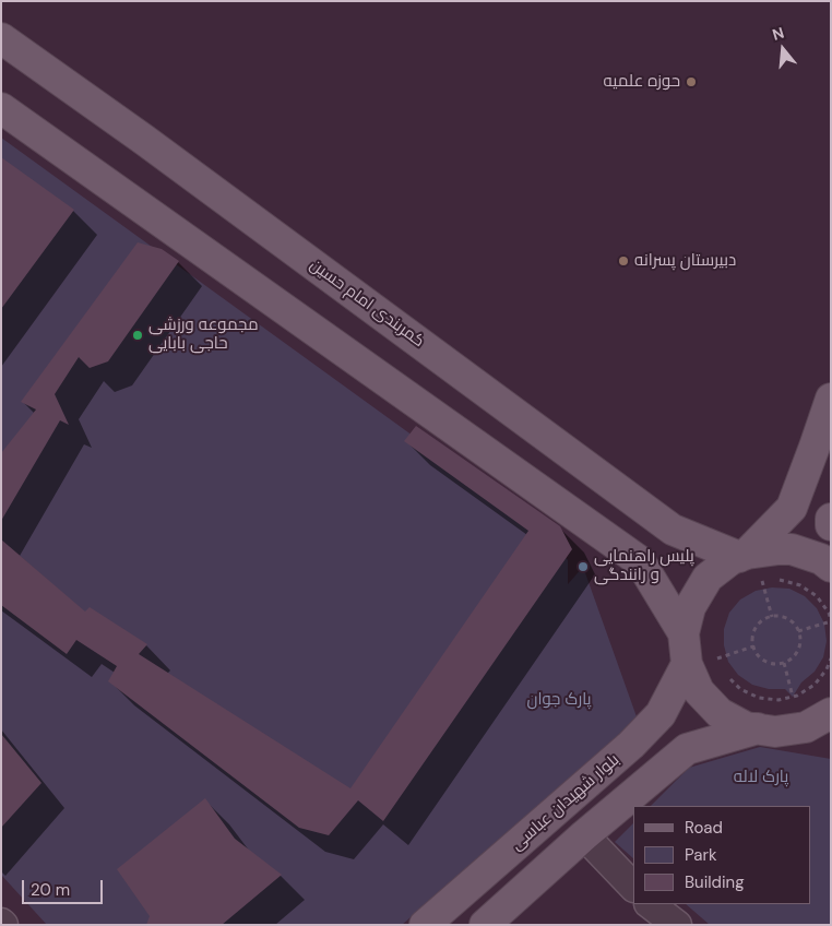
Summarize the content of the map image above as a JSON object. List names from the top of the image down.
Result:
{
  "streets": {
    "main road": ["کمربندی امام حسین", "بلوار شهیدان عباسی"]
  },
  "parks": ["پارک جوان", "پارک لاله"],
  "places": [
    "حوزه علمیه",
    "دبیرستان پسرانه",
    "مجموعه ورزشی حاجی بابایی",
    "پلیس راهنمایی و رانندگی"
  ],
  "legend": ["Road", "Park", "Building"],
  "scale_bar": "20 m",
  "north": "top"
}
